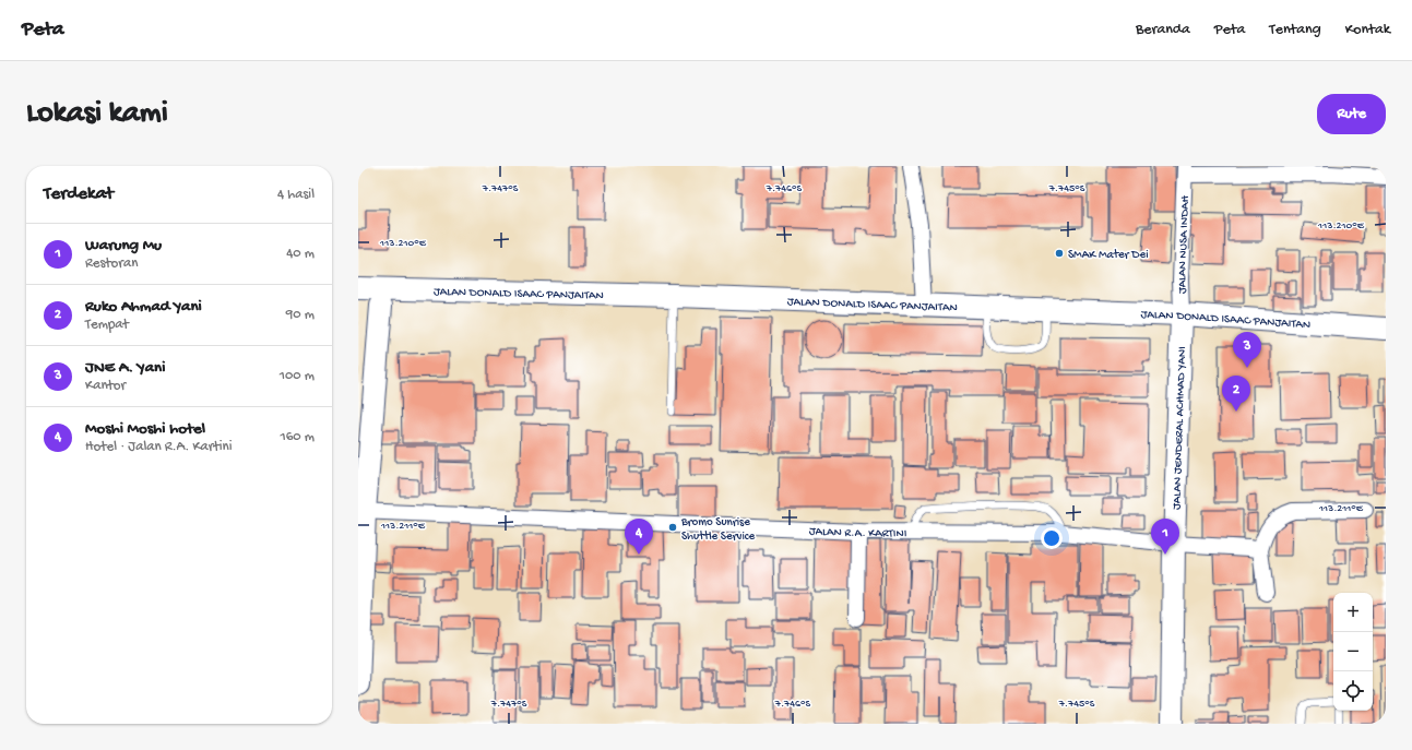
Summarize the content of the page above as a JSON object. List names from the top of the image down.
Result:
{
  "streets": {
    "main road": ["JALAN DONALD ISAAC PANJAITAN", "JALAN JENDERAL ACHMAD YANI"],
    "street": ["JALAN NUSA INDAH", "JALAN R.A. KARTINI"]
  },
  "crossings": [
    ["JALAN NUSA INDAH", "JALAN DONALD ISAAC PANJAITAN"],
    ["JALAN NUSA INDAH", "JALAN JENDERAL ACHMAD YANI"],
    ["JALAN DONALD ISAAC PANJAITAN", "JALAN JENDERAL ACHMAD YANI"],
    ["JALAN JENDERAL ACHMAD YANI", "JALAN R.A. KARTINI"]
  ],
  "places": ["SMAK Mater Dei", "Bromo Sunrise Shuttle Service"],
  "page": {
    "header": "Peta",
    "nav": [
      "Beranda",
      "Peta",
      "Tentang",
      "Kontak"
    ],
    "buttons": "Rute",
    "title": "Lokasi kami",
    "heading": ["Terdekat", "4 hasil"],
    "list": [
      {
        "mark": "1",
        "name": "Warung Mu",
        "note": "Restoran",
        "value": "40 m"
      },
      {
        "mark": "2",
        "name": "Ruko Ahmad Yani",
        "note": "Tempat",
        "value": "90 m"
      },
      {
        "mark": "3",
        "name": "JNE A. Yani",
        "note": "Kantor",
        "value": "100 m"
      },
      {
        "mark": "4",
        "name": "Moshi Moshi hotel",
        "note": "Hotel · Jalan R.A. Kartini",
        "value": "160 m"
      }
    ],
    "pins": [
      "3",
      "2",
      "1",
      "4"
    ],
    "map_buttons": ["+", "−"]
  },
  "coordinates": [
    "7.747°S",
    "7.746°S",
    "7.745°S",
    "113.210°E",
    "113.211°E"
  ]
}
